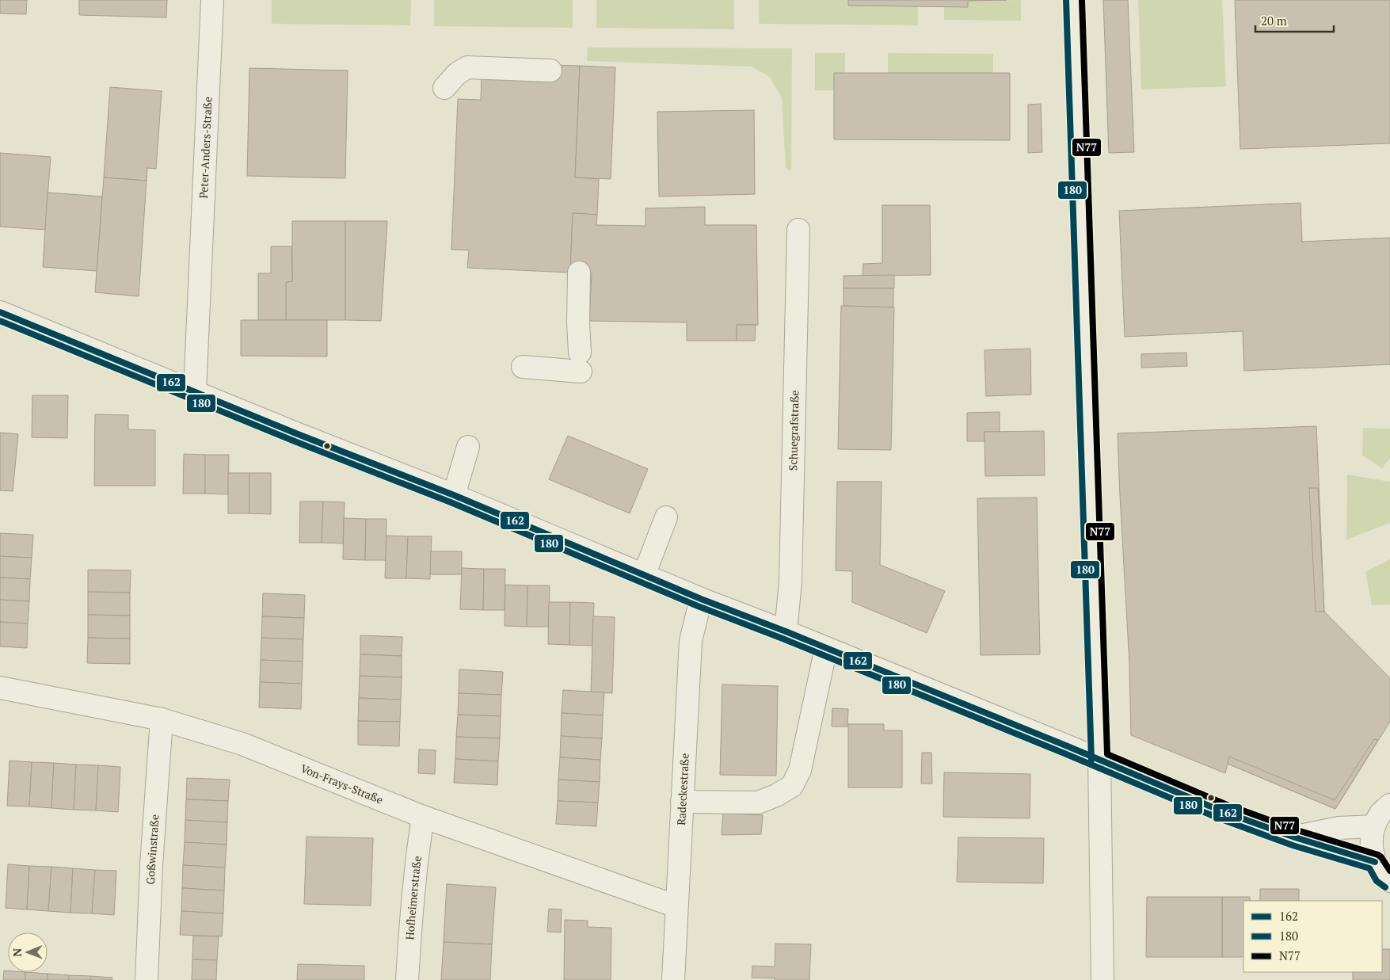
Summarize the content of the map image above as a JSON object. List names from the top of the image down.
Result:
{
  "streets": {
    "street": [
      "Peter-Anders-Straße",
      "Schuegrafstraße",
      "Von-Frays-Straße",
      "Radeckestraße",
      "Goßwinstraße",
      "Hofheimerstraße"
    ]
  },
  "crossings": [
    ["Von-Frays-Straße", "Radeckestraße"],
    ["Von-Frays-Straße", "Goßwinstraße"],
    ["Von-Frays-Straße", "Hofheimerstraße"]
  ],
  "lines": ["transit line 180", "transit line N77", "transit line 162"],
  "legend": ["162", "180", "N77"],
  "scale_bar": "20 m",
  "north": "left"
}
